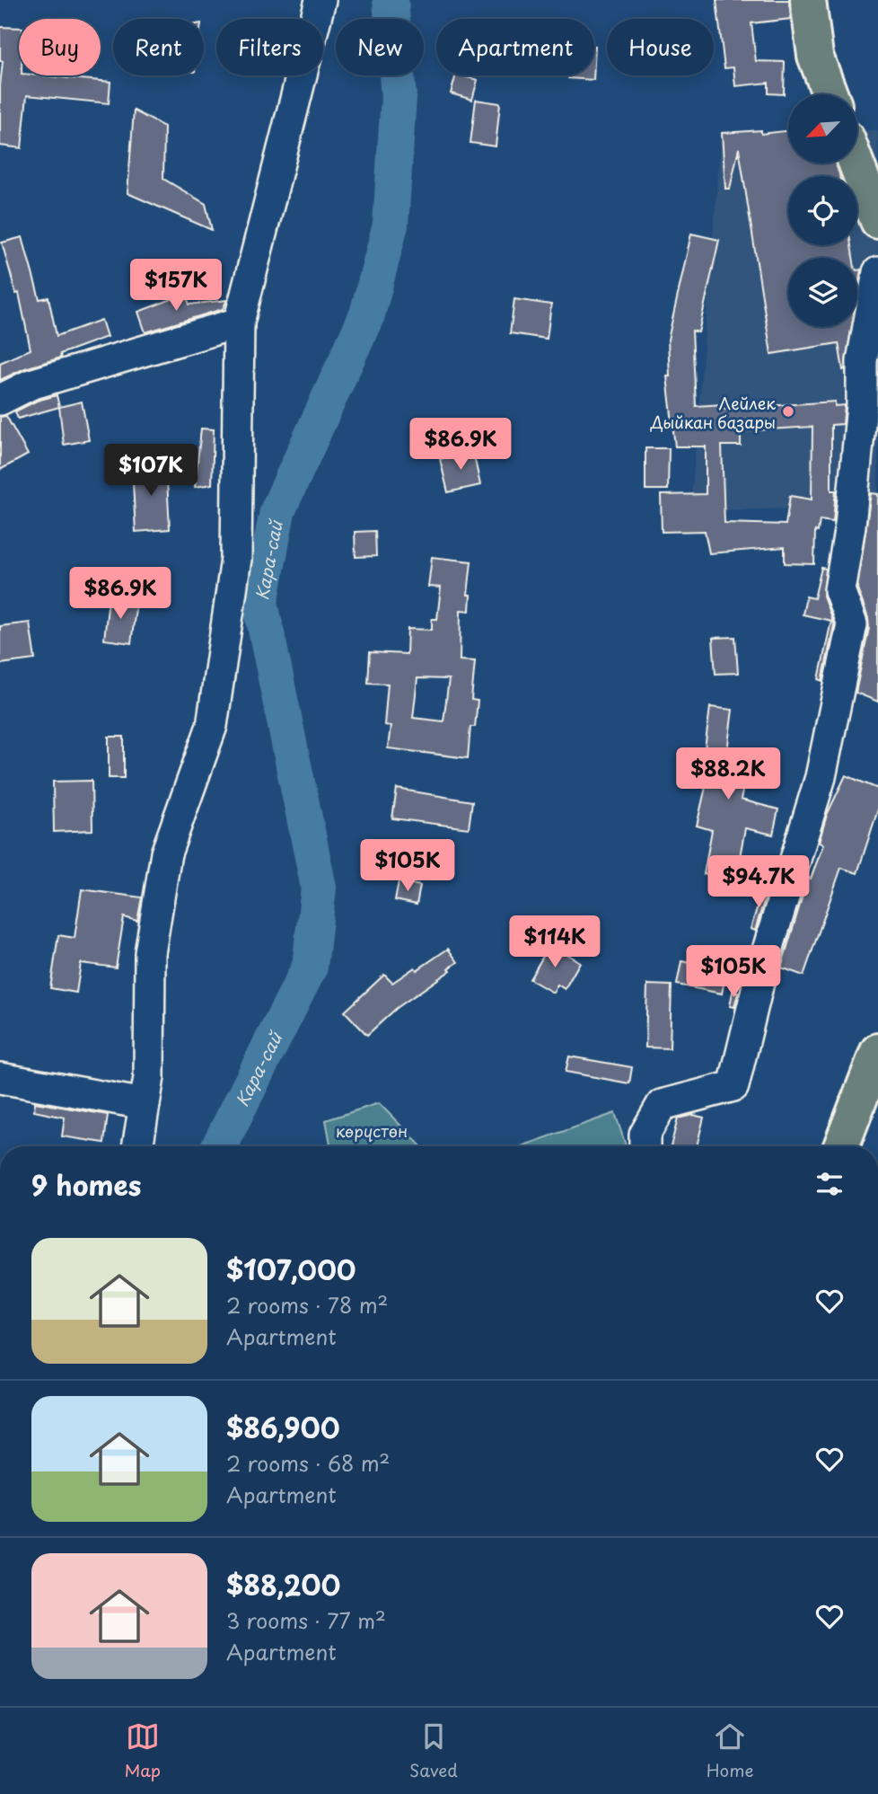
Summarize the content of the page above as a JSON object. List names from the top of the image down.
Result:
{
  "water": ["Кара-сай"],
  "parks": ["көрүстөн"],
  "places": ["Лейлек Дыйкан базары"],
  "north": "bottom left",
  "page": {
    "chip": [
      "Buy",
      "Rent",
      "Filters",
      "New",
      "Apartment",
      "House"
    ],
    "price": [
      "$157K",
      "$86.9K",
      "$107K",
      "$86.9K",
      "$88.2K",
      "$105K",
      "$94.7K",
      "$114K",
      "$105K"
    ],
    "heading": "9 homes",
    "list": [
      {
        "name": "$107,000",
        "note": "2 rooms · 78 m² · Apartment"
      },
      {
        "name": "$86,900",
        "note": "2 rooms · 68 m² · Apartment"
      },
      {
        "name": "$88,200",
        "note": "3 rooms · 77 m² · Apartment"
      }
    ],
    "tabs": ["Map", "Saved", "Home"]
  }
}
